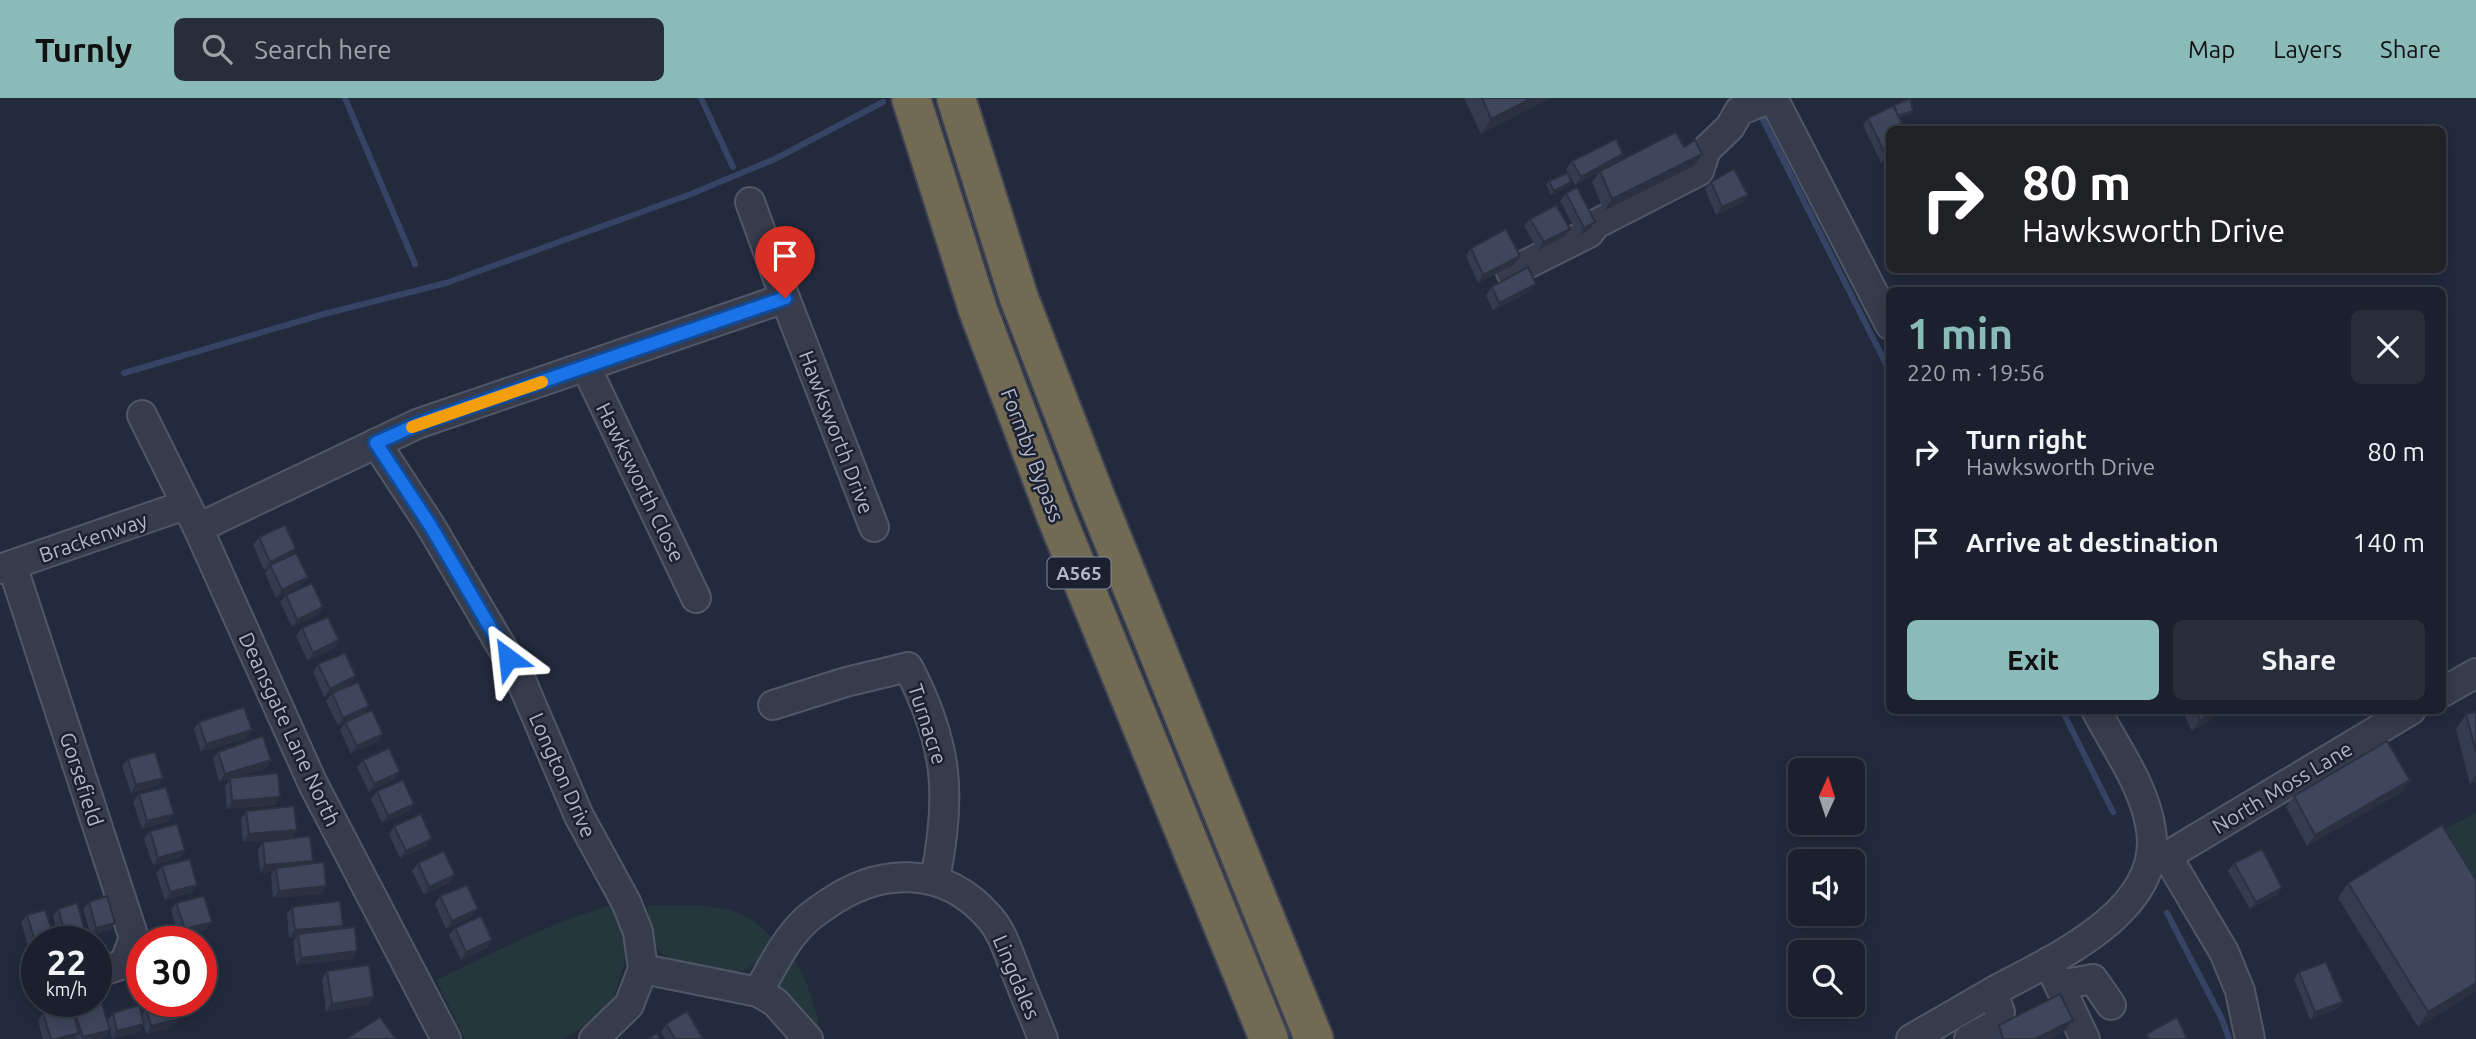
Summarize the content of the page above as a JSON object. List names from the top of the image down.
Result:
{
  "streets": {
    "highway": ["Formby Bypass", "A565"],
    "street": [
      "Hawksworth Drive",
      "Hawksworth Close",
      "Brackenway",
      "Turnacre",
      "Deansgate Lane North",
      "Longton Drive",
      "Gorsefield",
      "North Moss Lane",
      "Lingdales"
    ]
  },
  "crossings": [
    ["Brackenway", "Deansgate Lane North"],
    ["Brackenway", "Gorsefield"],
    ["Turnacre", "Lingdales"]
  ],
  "north": "top",
  "page": {
    "header": "Turnly",
    "search": "Search here",
    "nav": ["Map", "Layers", "Share"],
    "turn": ["80 m", "Hawksworth Drive"],
    "heading": ["1 min", "220 m · 19:56"],
    "list": [
      {
        "name": "Turn right",
        "note": "Hawksworth Drive",
        "value": "80 m"
      },
      {
        "name": "Arrive at destination",
        "value": "140 m"
      }
    ],
    "buttons": ["Exit", "Share"],
    "speed": "22 km/h",
    "limit": "30"
  }
}
